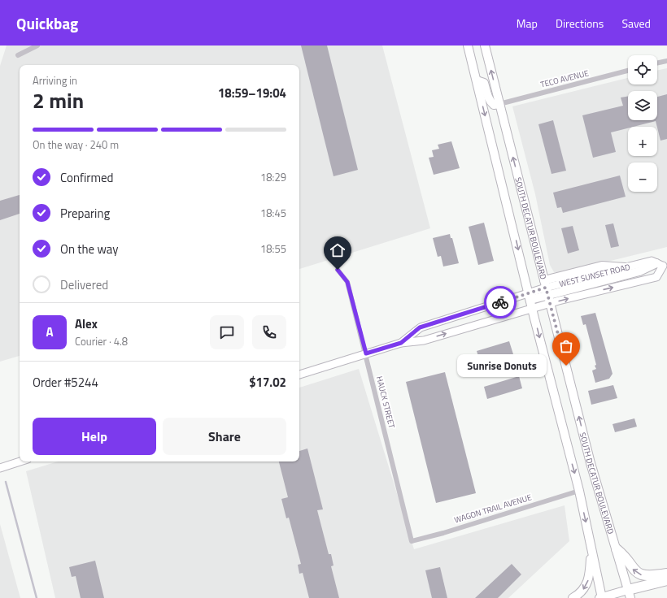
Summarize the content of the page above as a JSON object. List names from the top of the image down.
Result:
{
  "streets": {
    "main road": ["SOUTH DECATUR BOULEVARD", "WEST SUNSET ROAD"],
    "street": ["TECO AVENUE", "HAUCK STREET", "WAGON TRAIL AVENUE"]
  },
  "crossings": [
    ["TECO AVENUE", "SOUTH DECATUR BOULEVARD"],
    ["SOUTH DECATUR BOULEVARD", "WEST SUNSET ROAD"],
    ["WEST SUNSET ROAD", "HAUCK STREET"],
    ["HAUCK STREET", "WAGON TRAIL AVENUE"]
  ],
  "places": ["Sunrise Donuts"],
  "page": {
    "header": "Quickbag",
    "nav": ["Map", "Directions", "Saved"],
    "map_buttons": ["+", "−"],
    "heading": ["2 min", "Arriving in", "18:59–19:04"],
    "panel": [
      "Alex",
      "Courier · 4.8",
      "Order #5244",
      "$17.02"
    ],
    "bar": "On the way · 240 m",
    "list": [
      ["Confirmed", "18:29"],
      ["Preparing", "18:45"],
      ["On the way", "18:55"],
      "Delivered"
    ],
    "round": "A",
    "bubble": "Sunrise Donuts",
    "buttons": ["Help", "Share"]
  }
}
